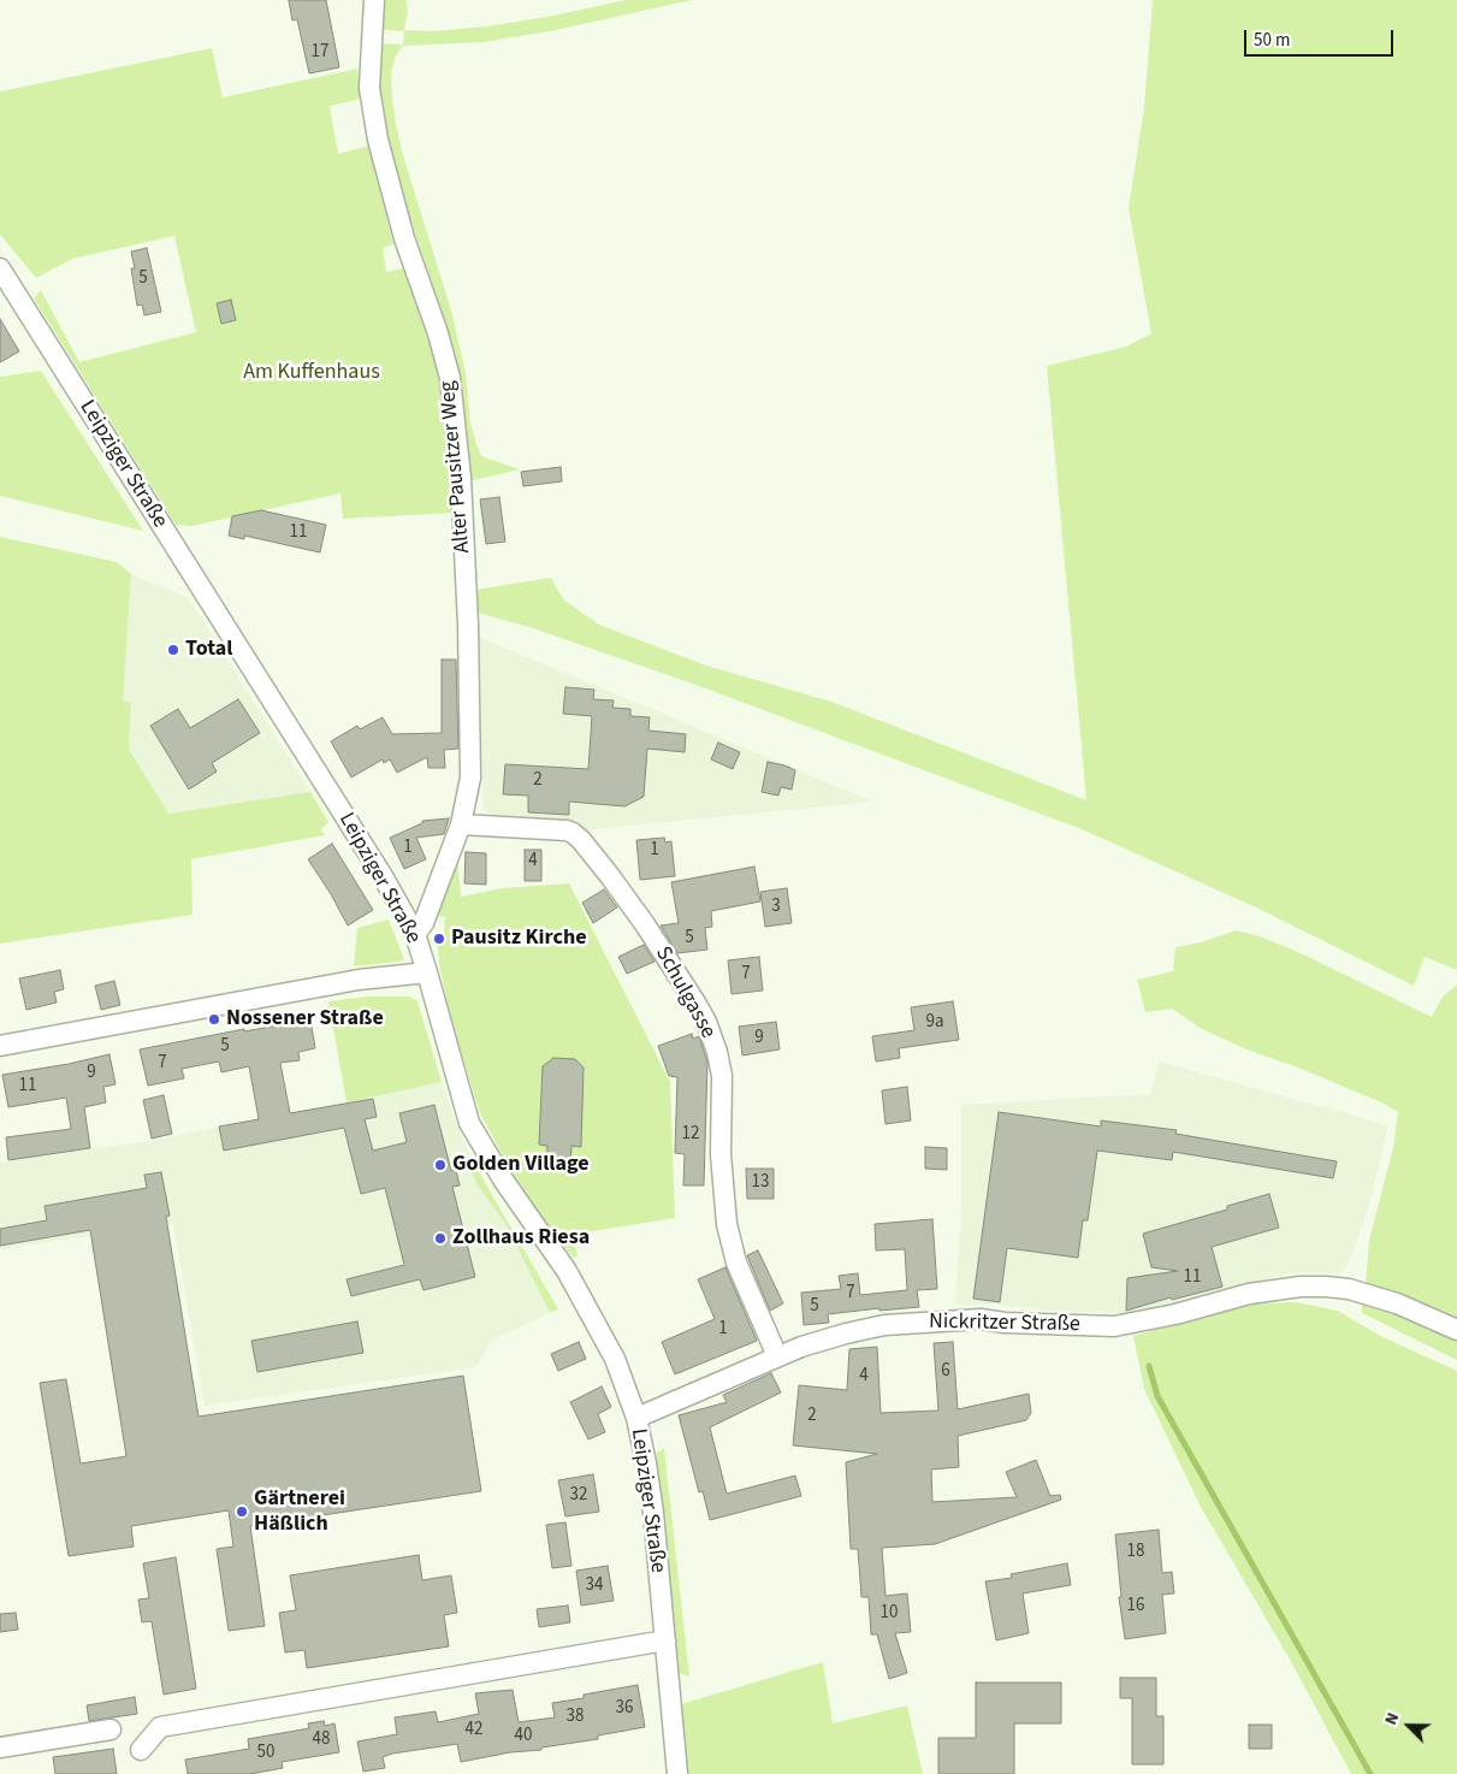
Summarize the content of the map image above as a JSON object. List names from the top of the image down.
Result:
{
  "streets": {
    "street": [
      "Leipziger Straße",
      "Alter Pausitzer Weg",
      "Schulgasse",
      "Nickritzer Straße"
    ]
  },
  "crossings": [
    ["Leipziger Straße", "Alter Pausitzer Weg"],
    ["Leipziger Straße", "Nickritzer Straße"],
    ["Alter Pausitzer Weg", "Schulgasse"],
    ["Schulgasse", "Nickritzer Straße"]
  ],
  "parks": ["Am Kuffenhaus"],
  "places": [
    "Total",
    "Pausitz Kirche",
    "Nossener Straße",
    "Golden Village",
    "Zollhaus Riesa",
    "Gärtnerei Häßlich"
  ],
  "house_numbers": [
    "17",
    "5",
    "11",
    "2",
    "1",
    "1",
    "4",
    "3",
    "5",
    "7",
    "9a",
    "9",
    "5",
    "7",
    "9",
    "11",
    "12",
    "13",
    "11",
    "7",
    "5",
    "1",
    "6",
    "4",
    "2",
    "32",
    "18",
    "34",
    "16",
    "10",
    "36",
    "38",
    "42",
    "40",
    "48",
    "50"
  ],
  "scale_bar": "50 m",
  "north": "top left"
}
